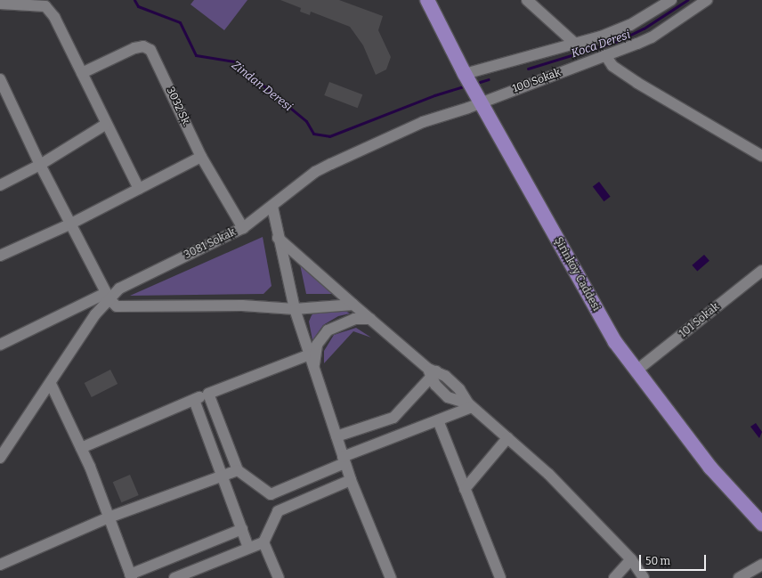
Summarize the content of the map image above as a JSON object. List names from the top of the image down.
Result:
{
  "streets": {
    "main road": ["Şirinköy Caddesi"],
    "street": [
      "100 Sokak",
      "3032 Sk.",
      "3081 Sokak",
      "101 Sokak"
    ]
  },
  "crossings": [
    ["100 Sokak", "3081 Sokak"],
    ["100 Sokak", "Şirinköy Caddesi"],
    ["3032 Sk.", "3081 Sokak"],
    ["3081 Sokak", "Şirinköy Caddesi"],
    ["Şirinköy Caddesi", "101 Sokak"]
  ],
  "water": ["Koca Deresi", "Zindan Deresi"],
  "scale_bar": "50 m"
}
